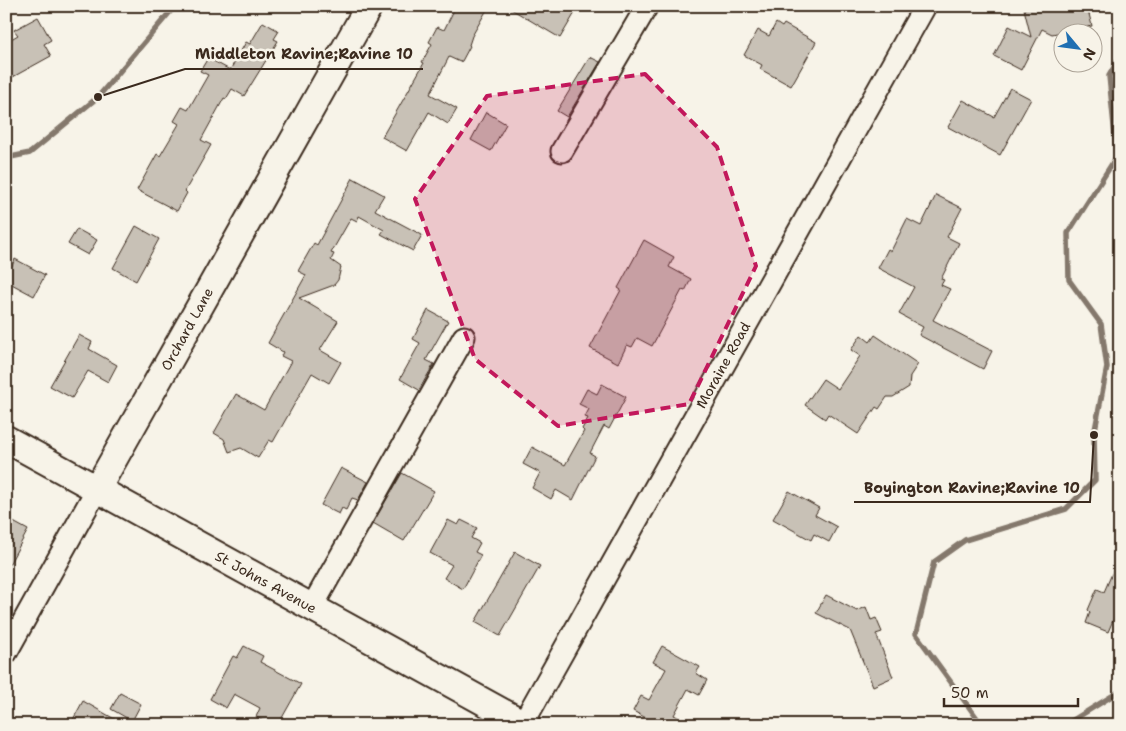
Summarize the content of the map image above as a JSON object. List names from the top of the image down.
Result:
{
  "streets": {
    "street": ["Orchard Lane", "Moraine Road", "St Johns Avenue"]
  },
  "crossings": [
    ["Orchard Lane", "St Johns Avenue"],
    ["Moraine Road", "St Johns Avenue"]
  ],
  "places": ["Middleton Ravine;Ravine 10", "Boyington Ravine;Ravine 10"],
  "scale_bar": "50 m",
  "north": "bottom right"
}
